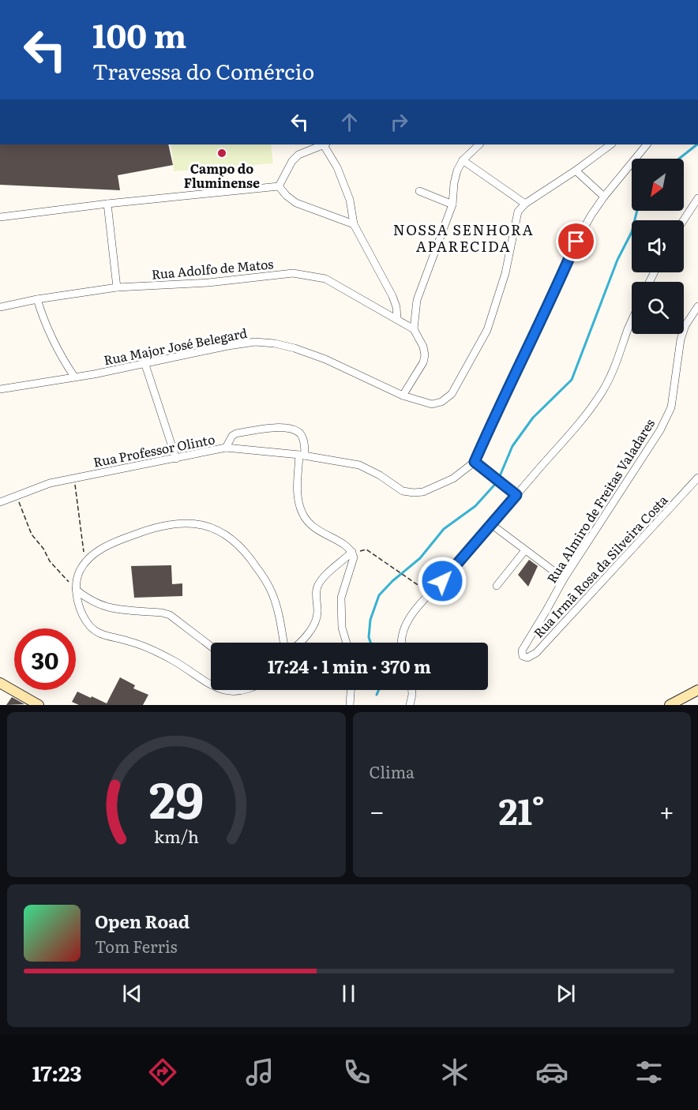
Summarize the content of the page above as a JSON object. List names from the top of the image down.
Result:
{
  "streets": {
    "street": [
      "Rua Adolfo de Matos",
      "Rua Major José Belegard",
      "Rua Professor Olinto",
      "Rua Almiro de Freitas Valadares",
      "Rua Irmã Rosa da Silveira Costa"
    ]
  },
  "crossings": [
    ["Rua Almiro de Freitas Valadares", "Rua Irmã Rosa da Silveira Costa"]
  ],
  "districts": ["NOSSA SENHORA APARECIDA"],
  "places": ["Campo do Fluminense"],
  "north": "bottom left",
  "page": {
    "turn": ["100 m", "Travessa do Comércio"],
    "limit": "30",
    "trip": "17:24 · 1 min · 370 m",
    "tile": "Clima",
    "heat": ["−", "21°", "+"],
    "song": ["Open Road", "Tom Ferris"],
    "tabs": "17:23",
    "gauge": ["29", "km/h"]
  }
}
